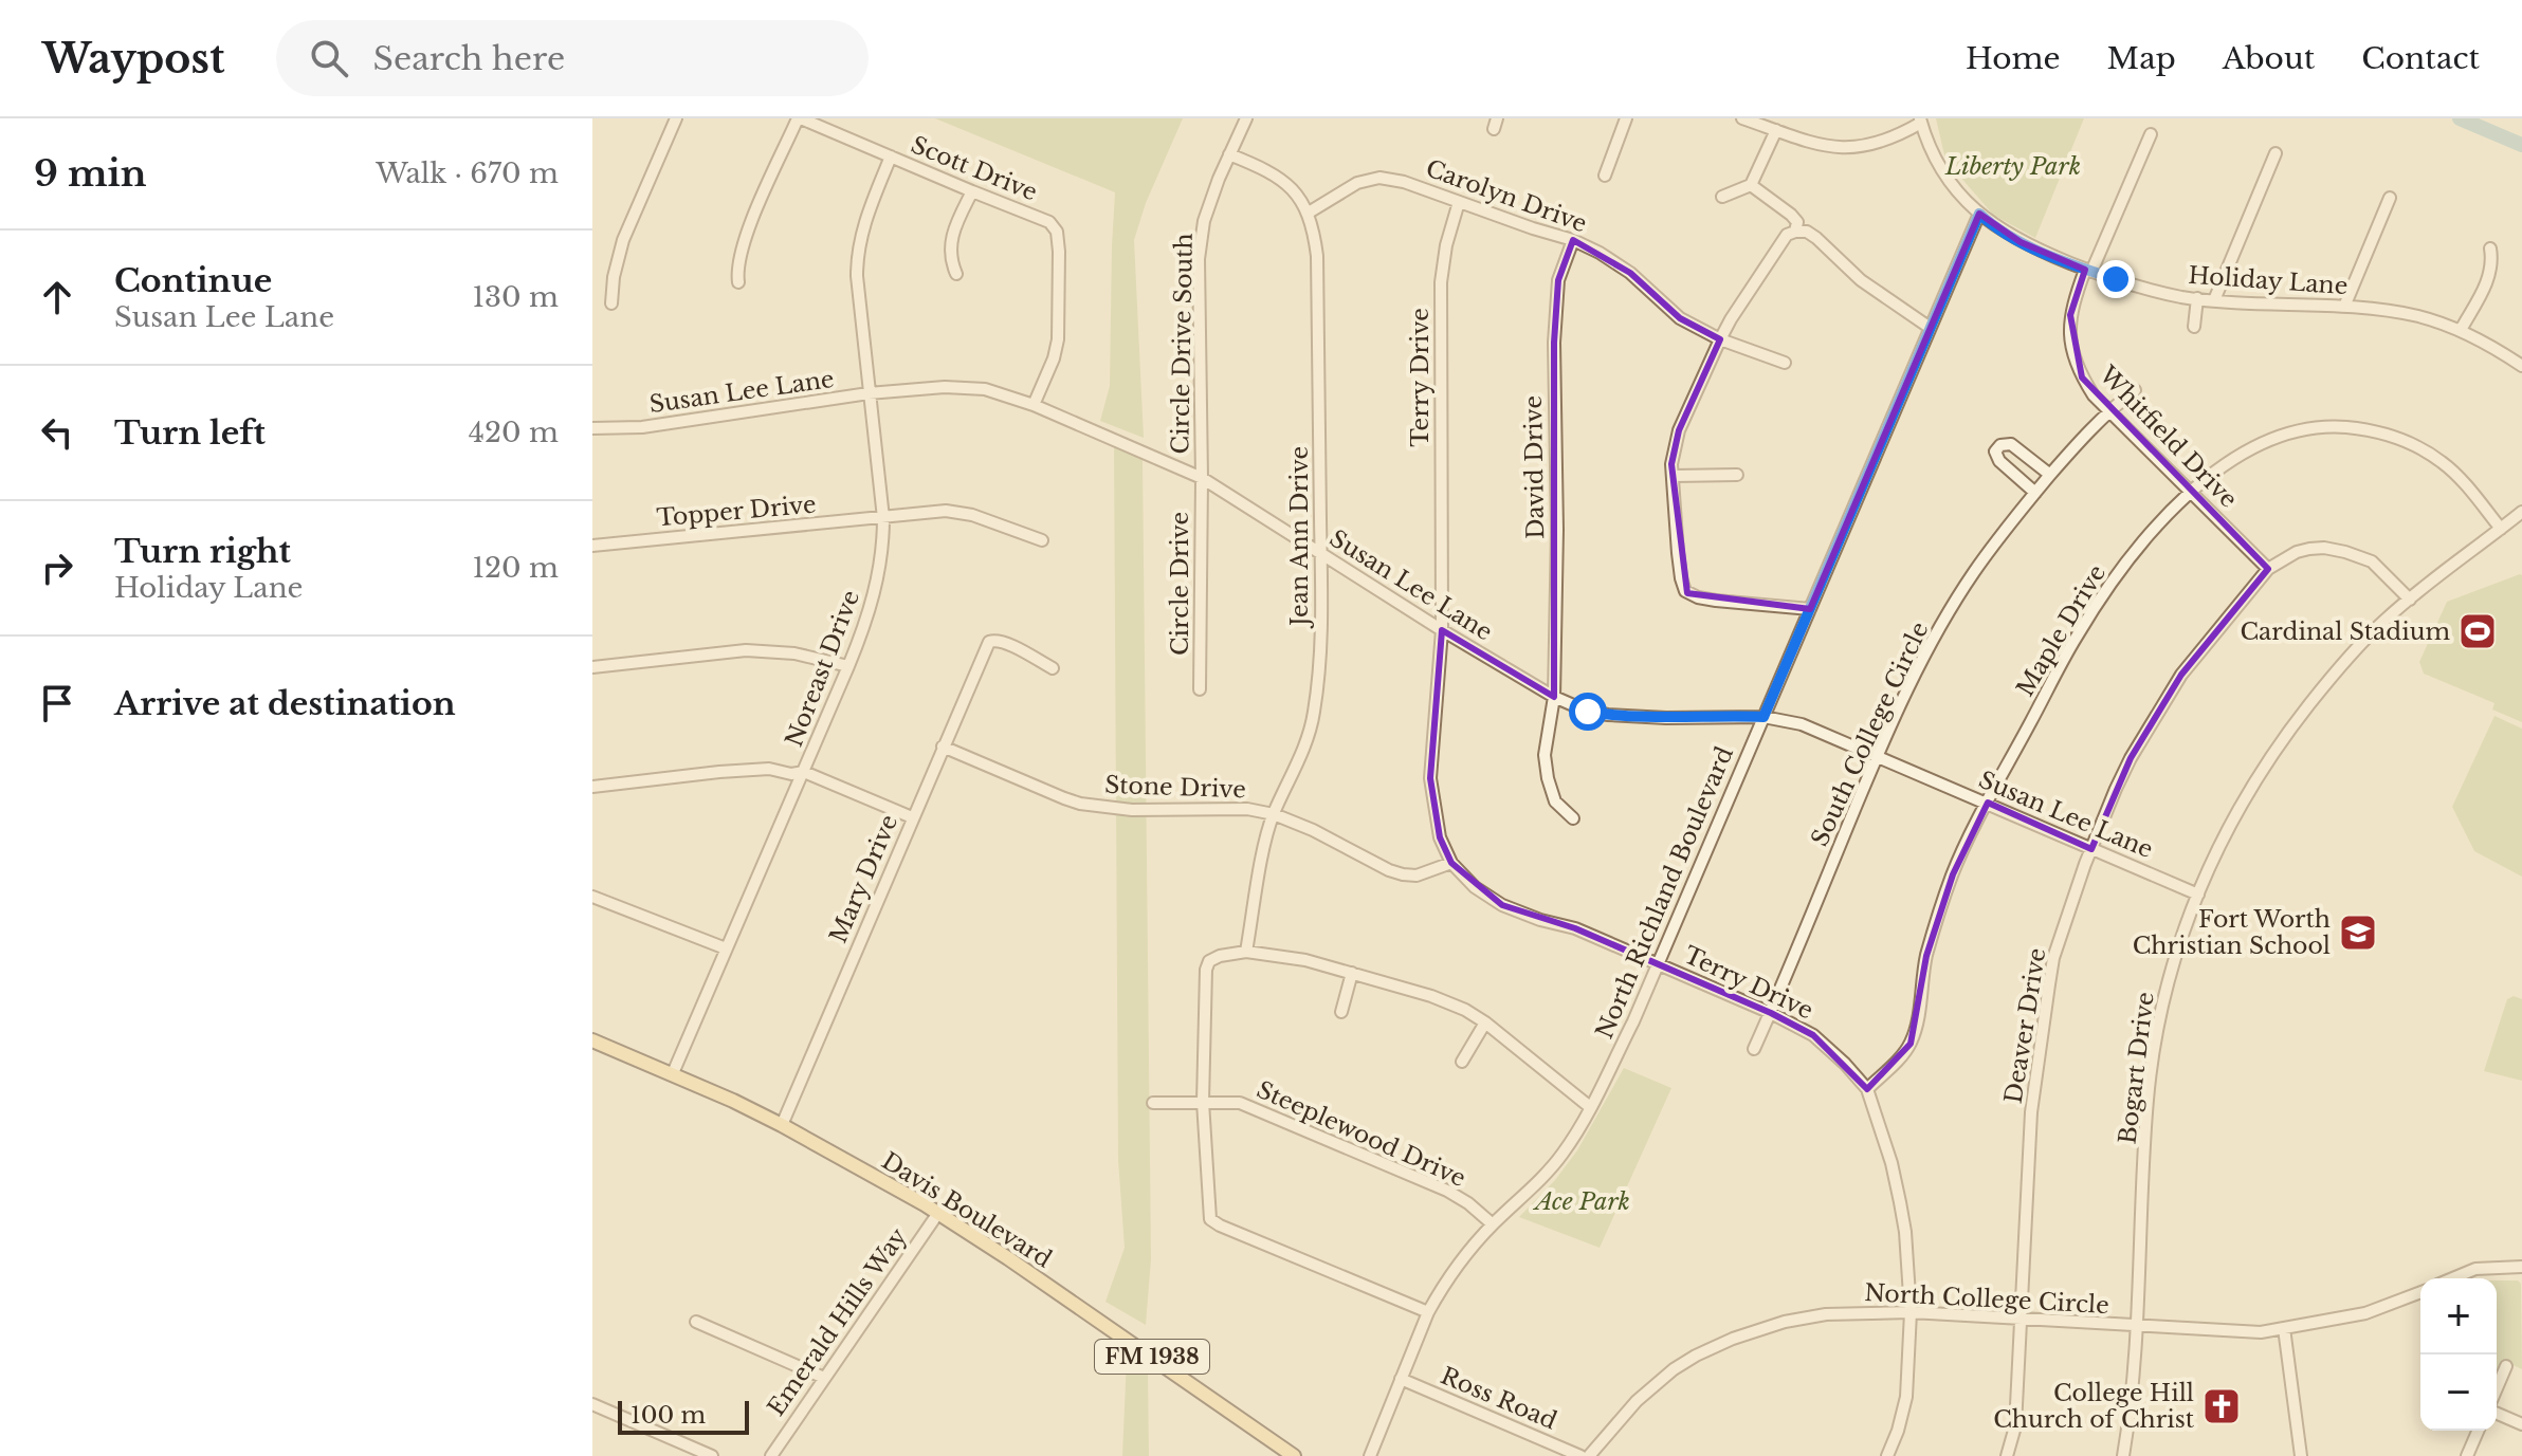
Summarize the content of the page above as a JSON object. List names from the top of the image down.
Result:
{
  "streets": {
    "main road": ["Davis Boulevard", "FM 1938"],
    "street": [
      "Scott Drive",
      "Carolyn Drive",
      "Holiday Lane",
      "Circle Drive South",
      "Terry Drive",
      "Susan Lee Lane",
      "Whitfield Drive",
      "David Drive",
      "Topper Drive",
      "Jean Ann Drive",
      "Circle Drive",
      "Maple Drive",
      "Noreast Drive",
      "South College Circle",
      "Stone Drive",
      "Mary Drive",
      "North Richland Boulevard",
      "Deaver Drive",
      "Bogart Drive",
      "Steeplewood Drive",
      "North College Circle",
      "Emerald Hills Way",
      "Ross Road"
    ]
  },
  "crossings": [
    ["Scott Drive", "Susan Lee Lane"],
    ["Scott Drive", "Noreast Drive"],
    ["Carolyn Drive", "Terry Drive"],
    ["Carolyn Drive", "David Drive"],
    ["Carolyn Drive", "Jean Ann Drive"],
    ["Holiday Lane", "Whitfield Drive"],
    ["Holiday Lane", "North Richland Boulevard"],
    ["Circle Drive South", "Susan Lee Lane"],
    ["Circle Drive South", "Jean Ann Drive"],
    ["Circle Drive South", "Circle Drive"],
    ["Terry Drive", "Susan Lee Lane"],
    ["Terry Drive", "Maple Drive"],
    ["Terry Drive", "South College Circle"],
    ["Terry Drive", "Stone Drive"],
    ["Terry Drive", "North Richland Boulevard"],
    ["Terry Drive", "North College Circle"],
    ["Susan Lee Lane", "David Drive"],
    ["Susan Lee Lane", "Jean Ann Drive"],
    ["Susan Lee Lane", "Circle Drive"],
    ["Susan Lee Lane", "Maple Drive"],
    ["Susan Lee Lane", "Noreast Drive"],
    ["Susan Lee Lane", "South College Circle"],
    ["Susan Lee Lane", "North Richland Boulevard"],
    ["Susan Lee Lane", "Deaver Drive"],
    ["Susan Lee Lane", "Bogart Drive"],
    ["Whitfield Drive", "Maple Drive"],
    ["Whitfield Drive", "South College Circle"],
    ["Whitfield Drive", "Deaver Drive"],
    ["Topper Drive", "Noreast Drive"],
    ["Jean Ann Drive", "Stone Drive"],
    ["Maple Drive", "Bogart Drive"],
    ["Noreast Drive", "Davis Boulevard"],
    ["Stone Drive", "Mary Drive"],
    ["Mary Drive", "Davis Boulevard"],
    ["North Richland Boulevard", "Steeplewood Drive"],
    ["North Richland Boulevard", "Ross Road"],
    ["Deaver Drive", "Bogart Drive"],
    ["Deaver Drive", "North College Circle"],
    ["Bogart Drive", "North College Circle"],
    ["Davis Boulevard", "Emerald Hills Way"]
  ],
  "parks": ["Liberty Park", "Ace Park"],
  "places": {
    "sports": ["Cardinal Stadium"],
    "school or university": ["Fort Worth Christian School"],
    "church": ["College Hill Church of Christ"]
  },
  "scale_bar": "100 m",
  "page": {
    "header": "Waypost",
    "search": "Search here",
    "nav": [
      "Home",
      "Map",
      "About",
      "Contact"
    ],
    "heading": ["9 min", "Walk · 670 m"],
    "list": [
      ["Continue", "Susan Lee Lane", "130 m"],
      ["Turn left", "420 m"],
      ["Turn right", "Holiday Lane", "120 m"],
      "Arrive at destination"
    ],
    "map_buttons": ["+", "−"],
    "scale": "100 m"
  }
}
